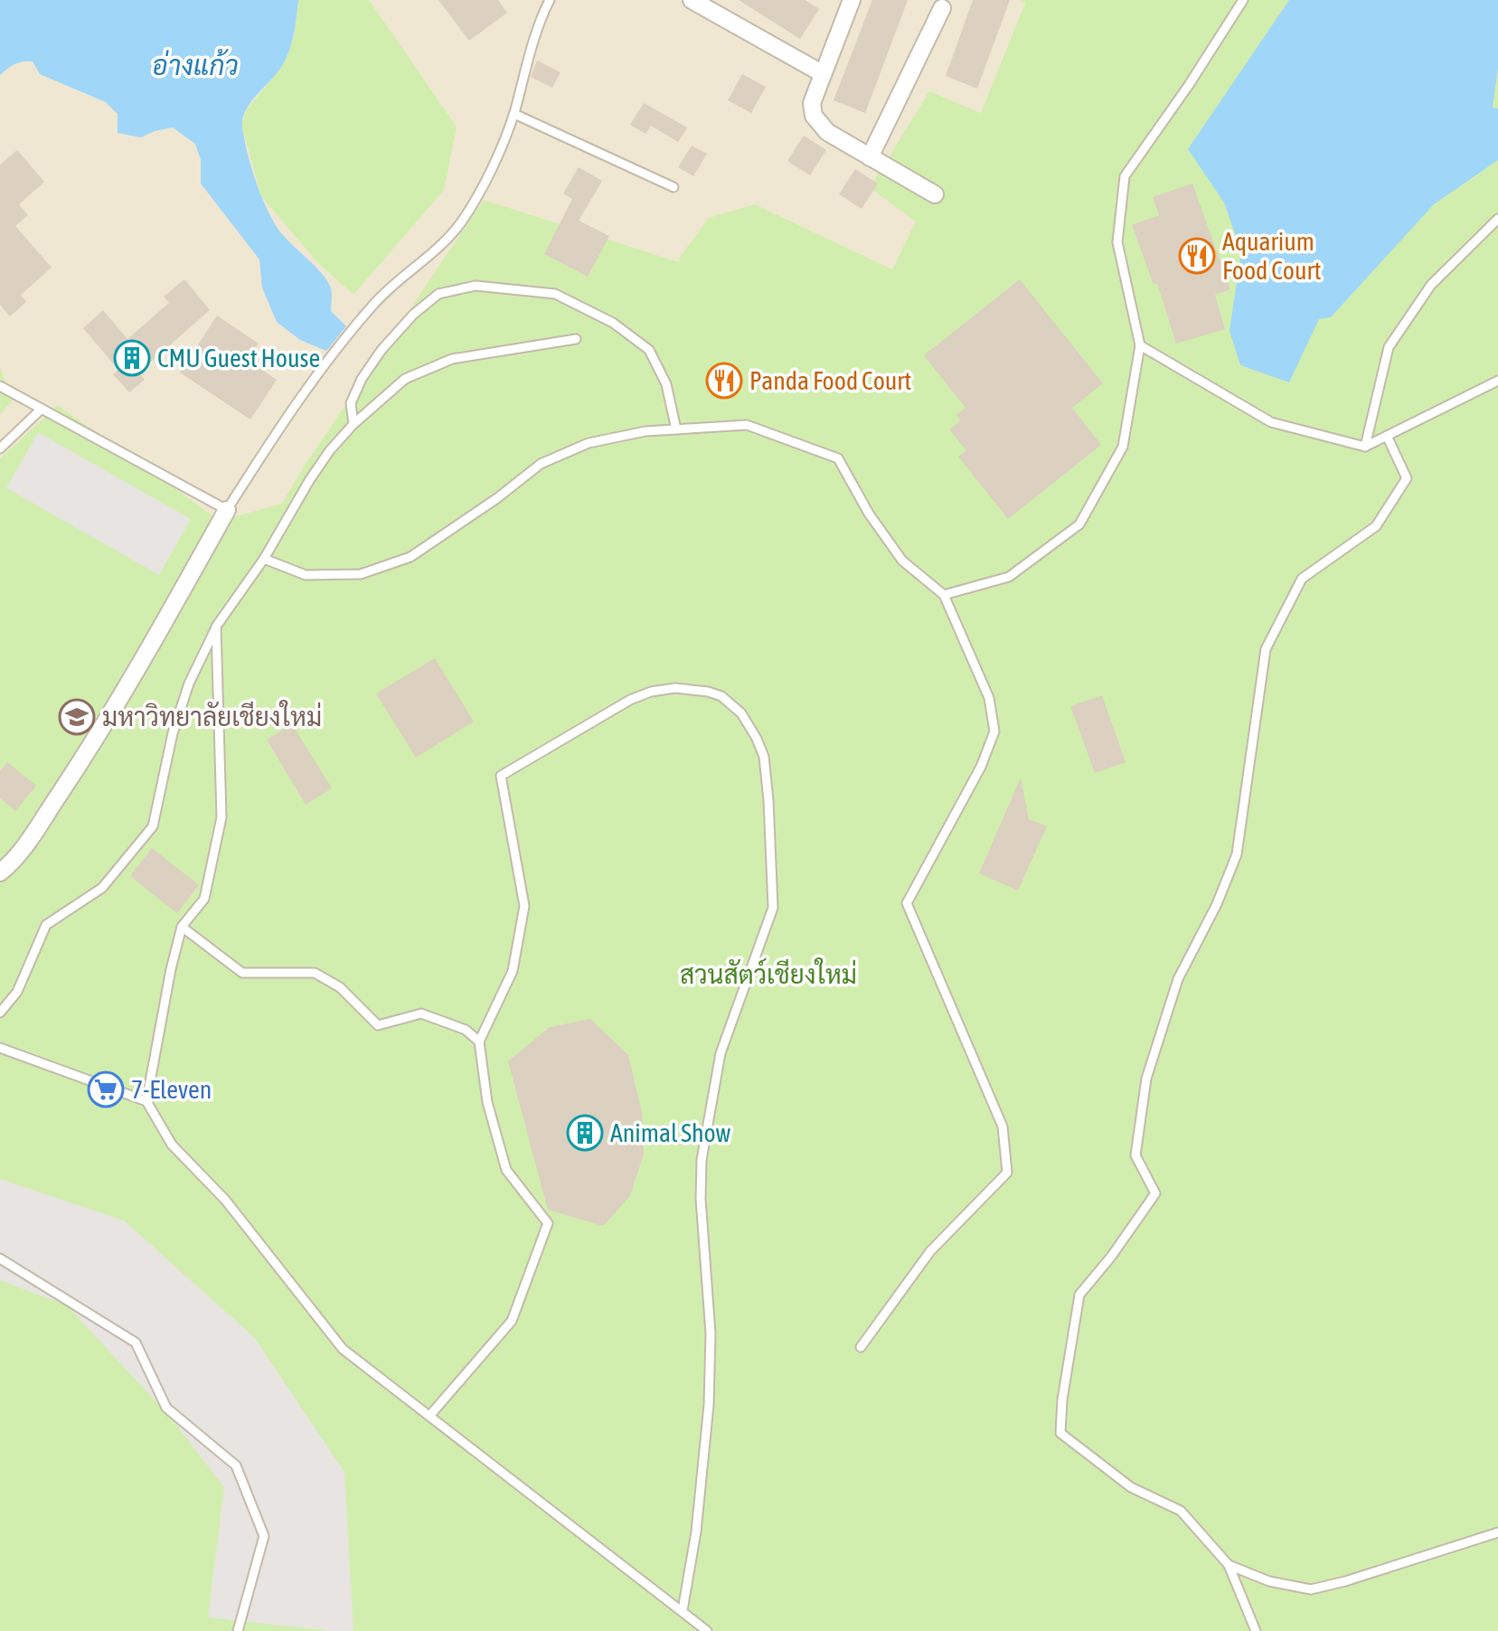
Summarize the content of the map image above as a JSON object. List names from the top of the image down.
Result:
{
  "water": ["อ่างแก้ว"],
  "parks": ["สวนสัตว์เชียงใหม่"],
  "places": {
    "restaurant": ["Aquarium Food Court", "Panda Food Court"],
    "building": ["CMU Guest House", "Animal Show"],
    "school or university": ["มหาวิทยาลัยเชียงใหม่"],
    "supermarket": ["7-Eleven"]
  }
}
